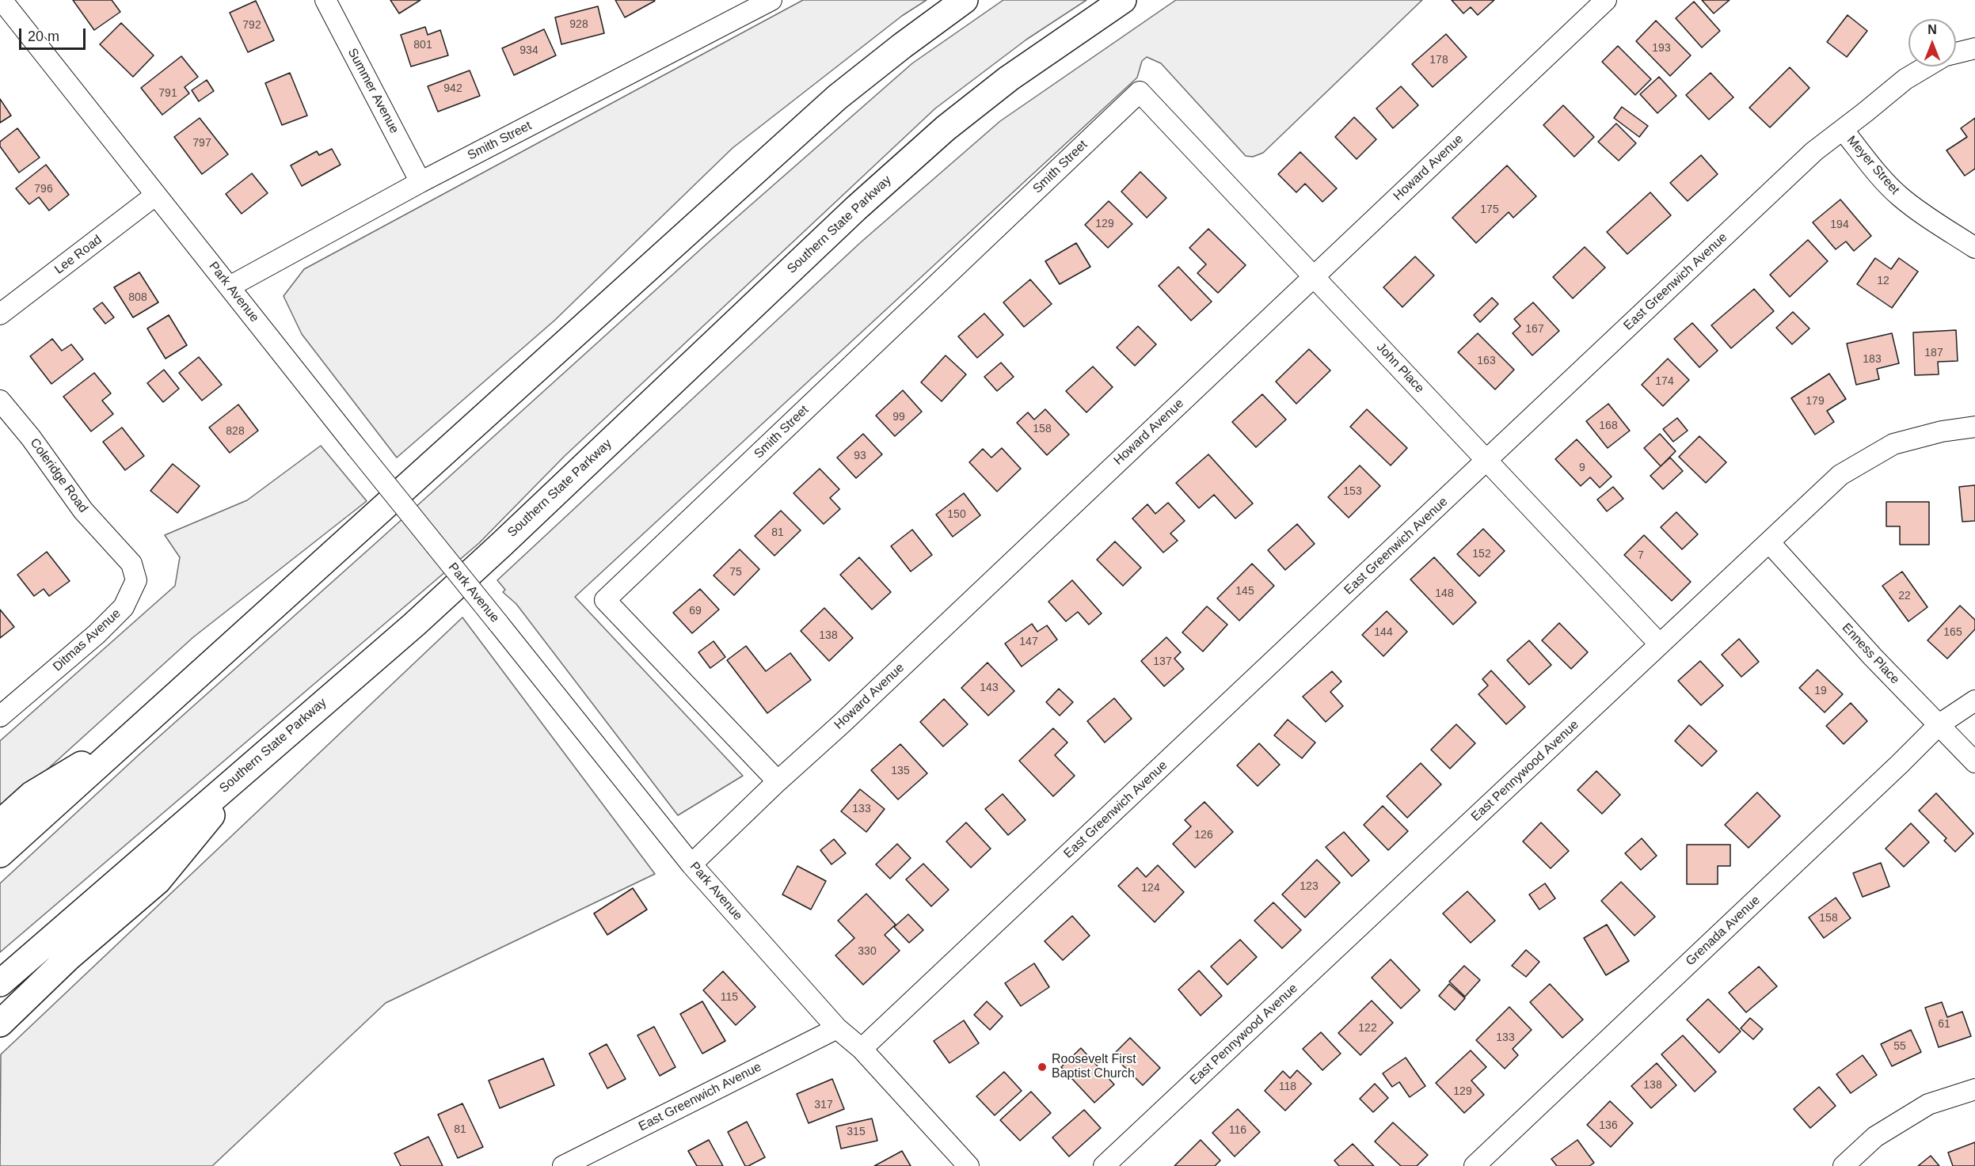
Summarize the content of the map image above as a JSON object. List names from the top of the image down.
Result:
{
  "streets": {
    "highway": ["Southern State Parkway"],
    "street": [
      "Summer Avenue",
      "Smith Street",
      "Meyer Street",
      "Howard Avenue",
      "Lee Road",
      "East Greenwich Avenue",
      "Park Avenue",
      "John Place",
      "Coleridge Road",
      "Ditmas Avenue",
      "Enness Place",
      "East Pennywood Avenue",
      "Grenada Avenue"
    ]
  },
  "crossings": [
    ["Summer Avenue", "Smith Street"],
    ["Smith Street", "Howard Avenue"],
    ["Smith Street", "Park Avenue"],
    ["Smith Street", "John Place"],
    ["Meyer Street", "East Greenwich Avenue"],
    ["Howard Avenue", "Park Avenue"],
    ["Howard Avenue", "John Place"],
    ["Lee Road", "Park Avenue"],
    ["East Greenwich Avenue", "Park Avenue"],
    ["East Greenwich Avenue", "John Place"],
    ["John Place", "East Pennywood Avenue"],
    ["Coleridge Road", "Ditmas Avenue"],
    ["Enness Place", "East Pennywood Avenue"],
    ["Enness Place", "Grenada Avenue"]
  ],
  "places": ["Roosevelt First Baptist Church"],
  "house_numbers": [
    "928",
    "792",
    "801",
    "193",
    "934",
    "178",
    "942",
    "791",
    "797",
    "796",
    "175",
    "129",
    "194",
    "12",
    "808",
    "167",
    "187",
    "183",
    "163",
    "174",
    "179",
    "99",
    "168",
    "158",
    "828",
    "93",
    "9",
    "153",
    "150",
    "81",
    "152",
    "7",
    "75",
    "145",
    "148",
    "22",
    "69",
    "144",
    "165",
    "138",
    "147",
    "137",
    "143",
    "19",
    "135",
    "133",
    "126",
    "123",
    "124",
    "158",
    "330",
    "115",
    "61",
    "122",
    "133",
    "55",
    "138",
    "118",
    "129",
    "317",
    "136",
    "81",
    "116",
    "315"
  ],
  "scale_bar": "20 m",
  "north": "top"
}
